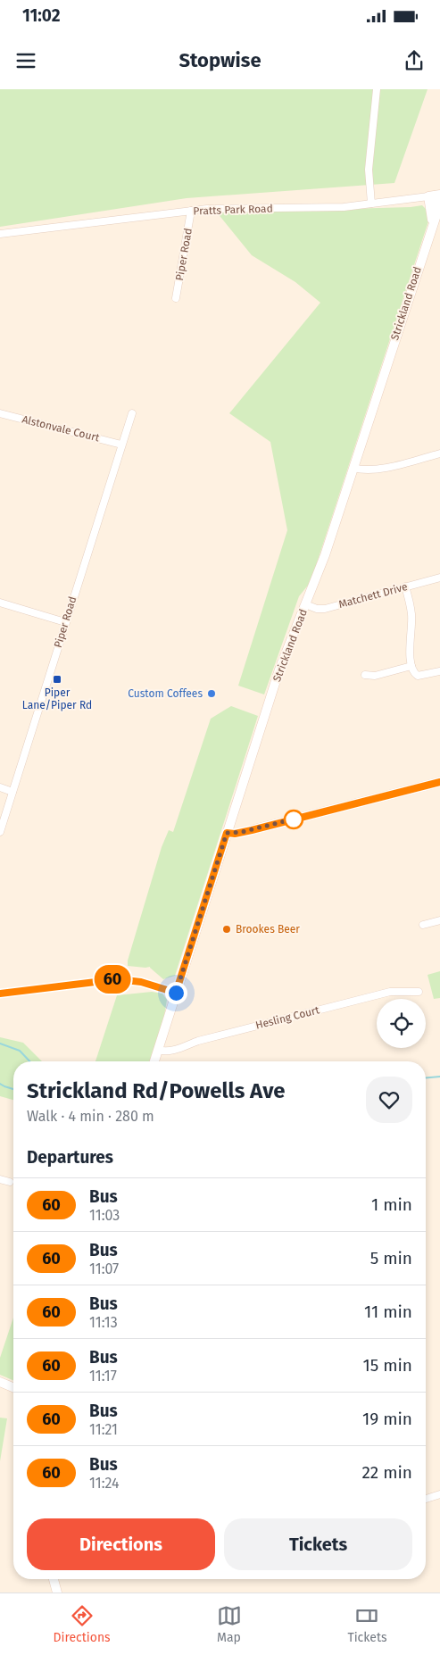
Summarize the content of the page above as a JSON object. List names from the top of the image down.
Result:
{
  "streets": {
    "street": [
      "Pratts Park Road",
      "Piper Road",
      "Strickland Road",
      "Alstonvale Court",
      "Matchett Drive",
      "Hesling Court"
    ]
  },
  "crossings": [
    ["Pratts Park Road", "Piper Road"],
    ["Pratts Park Road", "Strickland Road"],
    ["Piper Road", "Alstonvale Court"],
    ["Strickland Road", "Matchett Drive"],
    ["Strickland Road", "Hesling Court"]
  ],
  "places": {
    "transit": ["Piper Lane/Piper Rd"],
    "other": ["Custom Coffees", "Brookes Beer"]
  },
  "lines": ["bus line 60"],
  "page": {
    "status": "11:02",
    "header": "Stopwise",
    "on_map": "60",
    "heading": [
      ["Strickland Rd/Powells Ave", "Walk · 4 min · 280 m"],
      "Departures"
    ],
    "list": [
      {
        "mark": "60",
        "name": "Bus",
        "note": "11:03",
        "value": "1 min"
      },
      {
        "mark": "60",
        "name": "Bus",
        "note": "11:07",
        "value": "5 min"
      },
      {
        "mark": "60",
        "name": "Bus",
        "note": "11:13",
        "value": "11 min"
      },
      {
        "mark": "60",
        "name": "Bus",
        "note": "11:17",
        "value": "15 min"
      },
      {
        "mark": "60",
        "name": "Bus",
        "note": "11:21",
        "value": "19 min"
      },
      {
        "mark": "60",
        "name": "Bus",
        "note": "11:24",
        "value": "22 min"
      }
    ],
    "buttons": ["Directions", "Tickets"],
    "tabs": ["Directions", "Map", "Tickets"]
  }
}
